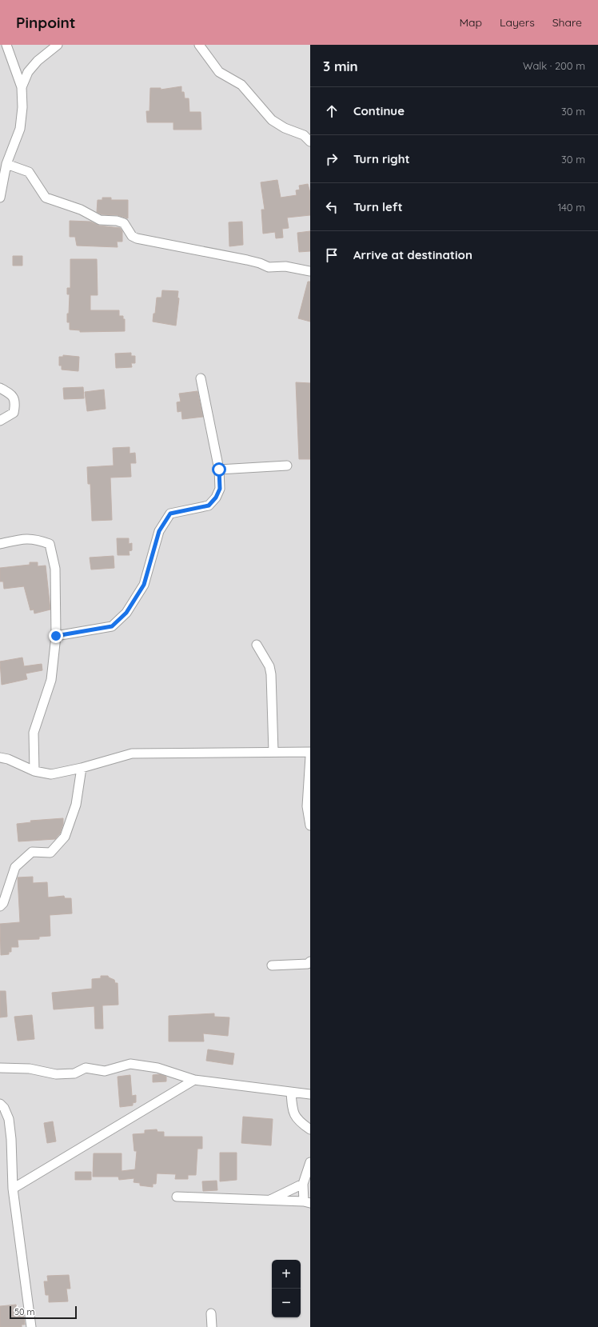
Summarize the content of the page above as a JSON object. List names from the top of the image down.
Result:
{
  "scale_bar": "50 m",
  "page": {
    "header": "Pinpoint",
    "nav": ["Map", "Layers", "Share"],
    "heading": ["3 min", "Walk · 200 m"],
    "list": [
      ["Continue", "30 m"],
      ["Turn right", "30 m"],
      ["Turn left", "140 m"],
      "Arrive at destination"
    ],
    "map_buttons": ["+", "−"],
    "scale": "50 m"
  }
}
